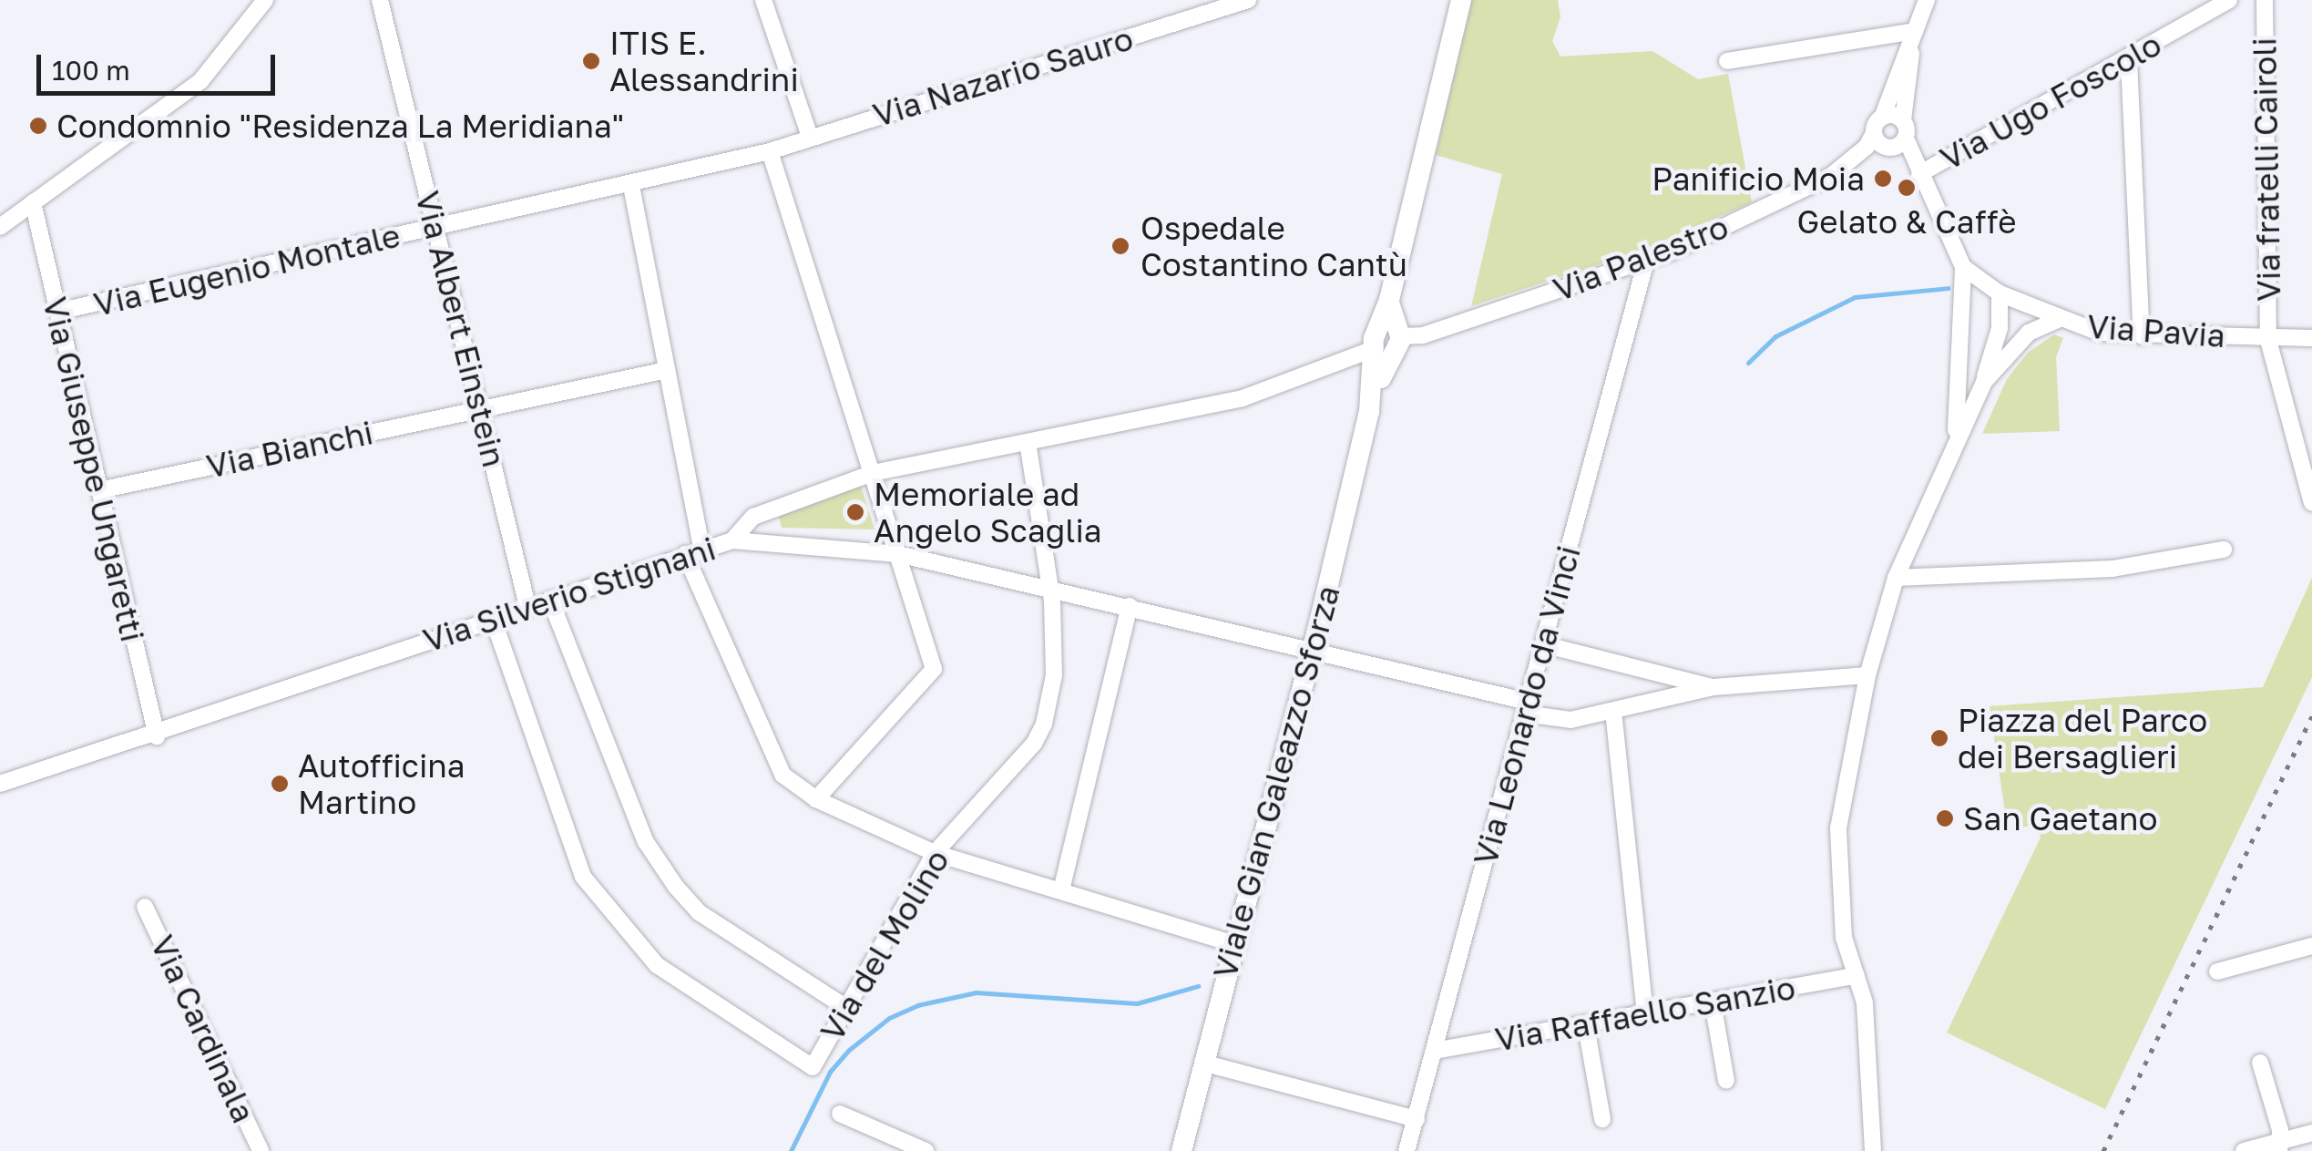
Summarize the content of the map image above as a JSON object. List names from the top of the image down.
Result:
{
  "streets": {
    "street": [
      "Via Nazario Sauro",
      "Via Ugo Foscolo",
      "Via fratelli Cairoli",
      "Via Palestro",
      "Via Eugenio Montale",
      "Via Albert Einstein",
      "Via Pavia",
      "Via Bianchi",
      "Via Giuseppe Ungaretti",
      "Via Silverio Stignani",
      "Via Leonardo da Vinci",
      "Viale Gian Galeazzo Sforza",
      "Via del Molino",
      "Via Raffaello Sanzio",
      "Via Cardinala"
    ]
  },
  "crossings": [
    ["Via Nazario Sauro", "Via Eugenio Montale"],
    ["Via Ugo Foscolo", "Via Pavia"],
    ["Via fratelli Cairoli", "Via Pavia"],
    ["Via Palestro", "Via Pavia"],
    ["Via Palestro", "Via Silverio Stignani"],
    ["Via Palestro", "Via Leonardo da Vinci"],
    ["Via Palestro", "Viale Gian Galeazzo Sforza"],
    ["Via Palestro", "Via del Molino"],
    ["Via Eugenio Montale", "Via Albert Einstein"],
    ["Via Eugenio Montale", "Via Giuseppe Ungaretti"],
    ["Via Albert Einstein", "Via Bianchi"],
    ["Via Albert Einstein", "Via Silverio Stignani"],
    ["Via Bianchi", "Via Giuseppe Ungaretti"],
    ["Via Giuseppe Ungaretti", "Via Silverio Stignani"],
    ["Via Silverio Stignani", "Via Leonardo da Vinci"],
    ["Via Silverio Stignani", "Viale Gian Galeazzo Sforza"],
    ["Via Silverio Stignani", "Via del Molino"],
    ["Via Leonardo da Vinci", "Via Raffaello Sanzio"]
  ],
  "places": [
    "ITIS E. Alessandrini",
    "Condomnio \"Residenza La Meridiana\"",
    "Panificio Moia",
    "Gelato & Caffè",
    "Ospedale Costantino Cantù",
    "Memoriale ad Angelo Scaglia",
    "Piazza del Parco dei Bersaglieri",
    "Autofficina Martino",
    "San Gaetano"
  ],
  "scale_bar": "100 m"
}
